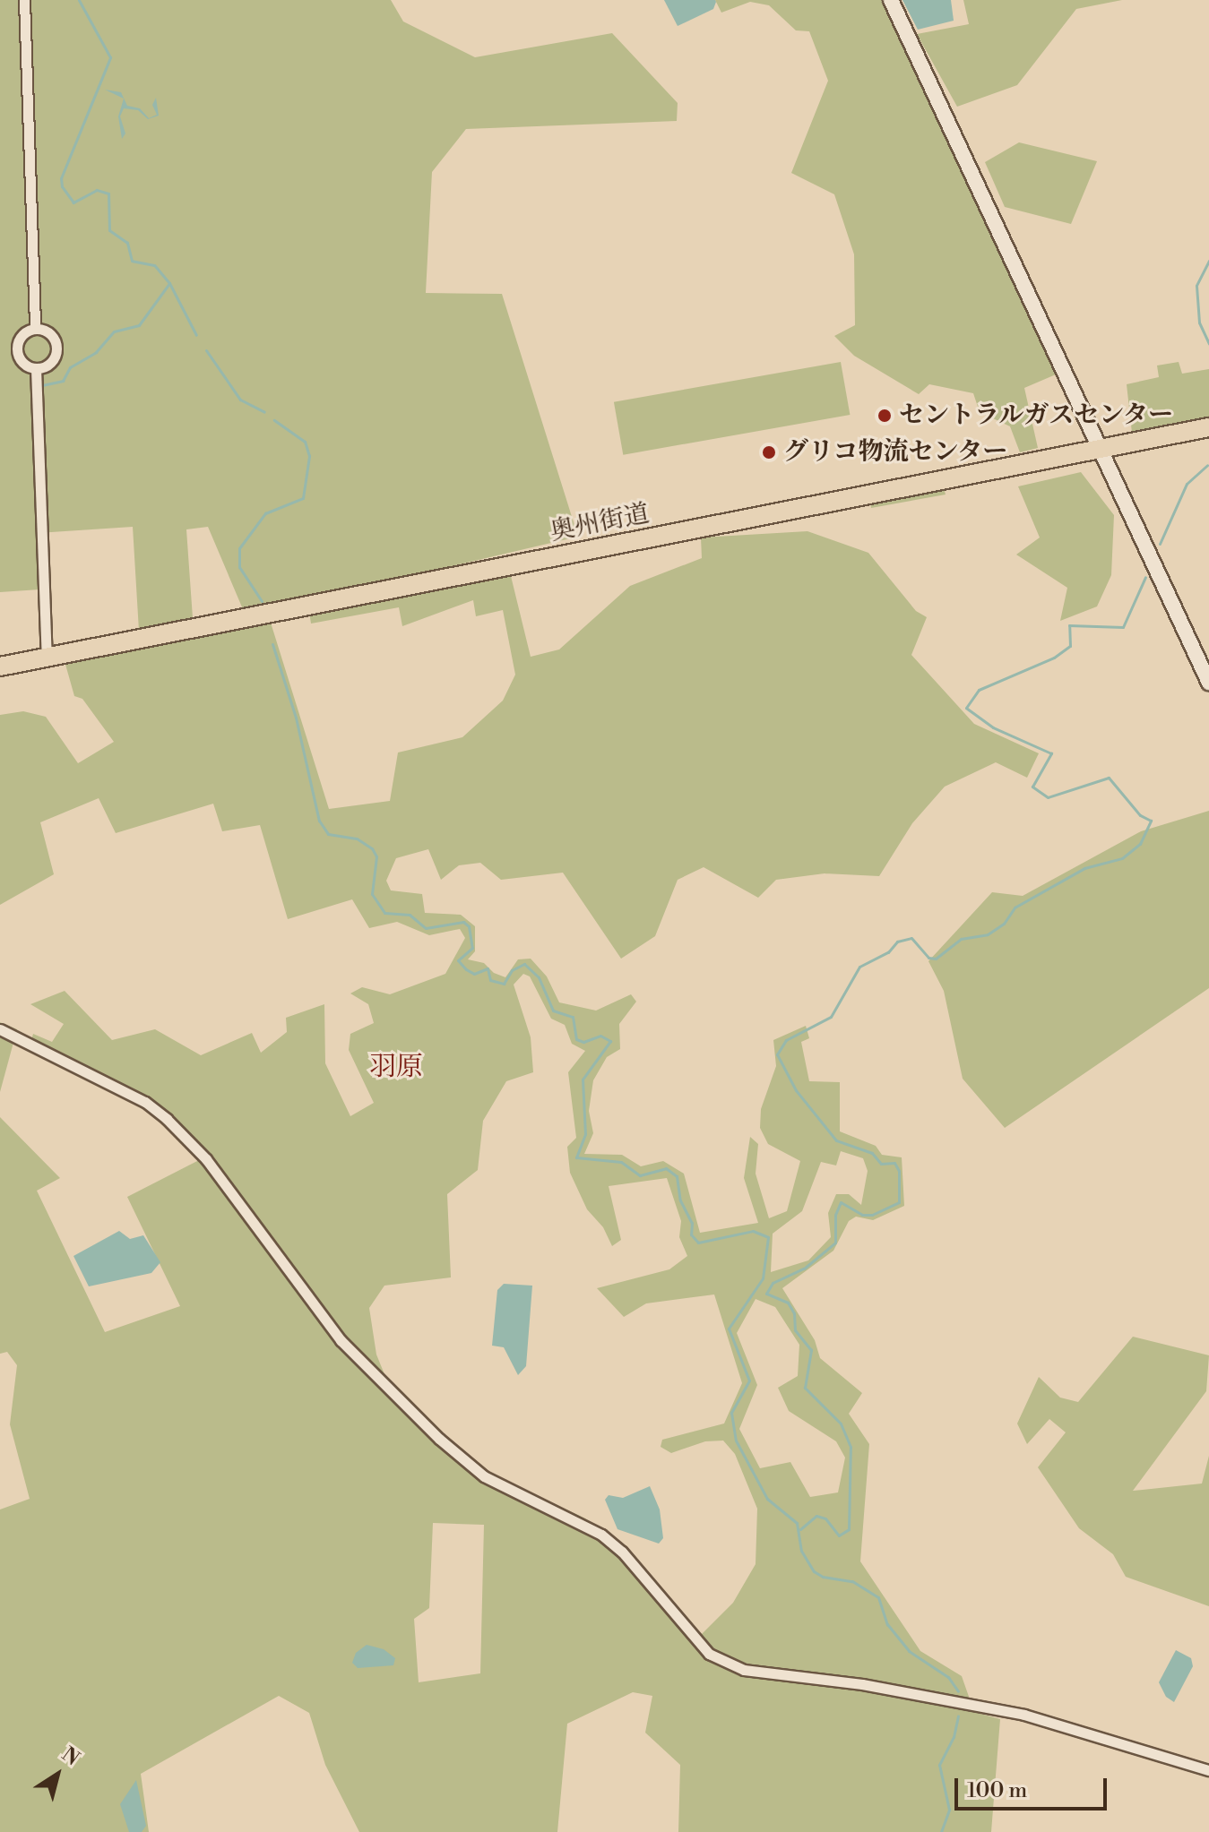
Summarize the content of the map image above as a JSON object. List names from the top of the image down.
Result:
{
  "streets": {
    "highway": ["奥州街道"]
  },
  "districts": ["羽原"],
  "places": ["セントラルガスセンター", "グリコ物流センター"],
  "scale_bar": "100 m",
  "north": "top right"
}
